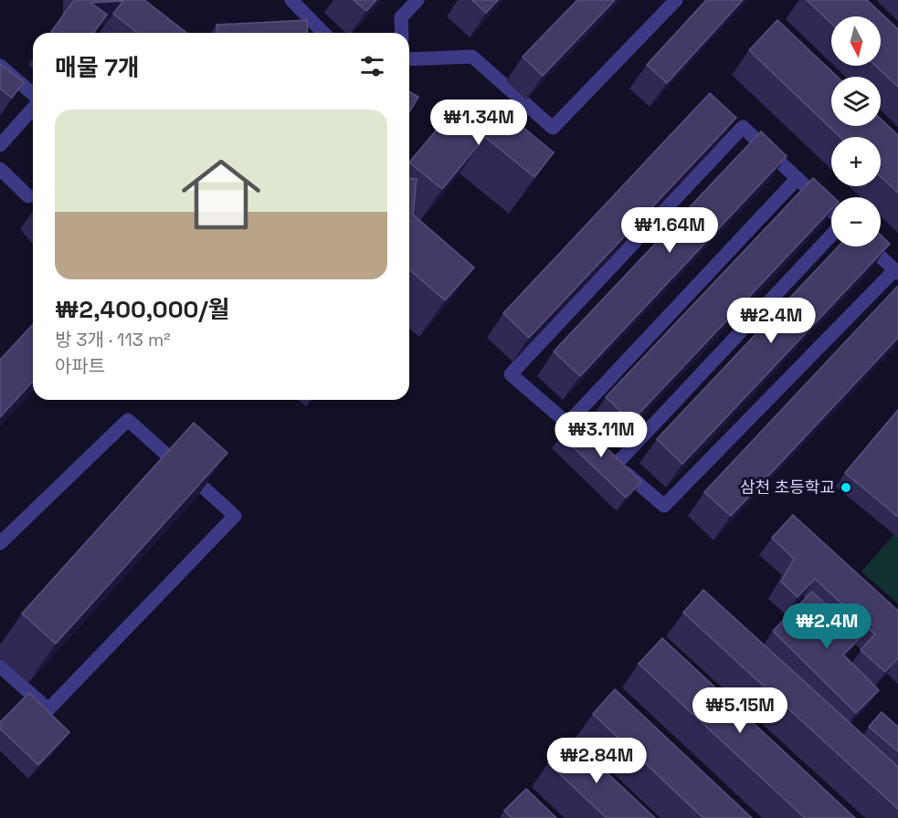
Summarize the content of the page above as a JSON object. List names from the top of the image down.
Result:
{
  "places": ["삼천 초등학교"],
  "north": "bottom",
  "page": {
    "map_buttons": ["+", "−"],
    "heading": "매물 7개",
    "list": [
      {
        "name": "₩2,400,000/월",
        "note": "방 3개 · 113 m² · 아파트"
      }
    ],
    "price": [
      "₩1.34M",
      "₩1.64M",
      "₩2.4M",
      "₩3.11M",
      "₩2.4M",
      "₩5.15M",
      "₩2.84M"
    ]
  }
}
